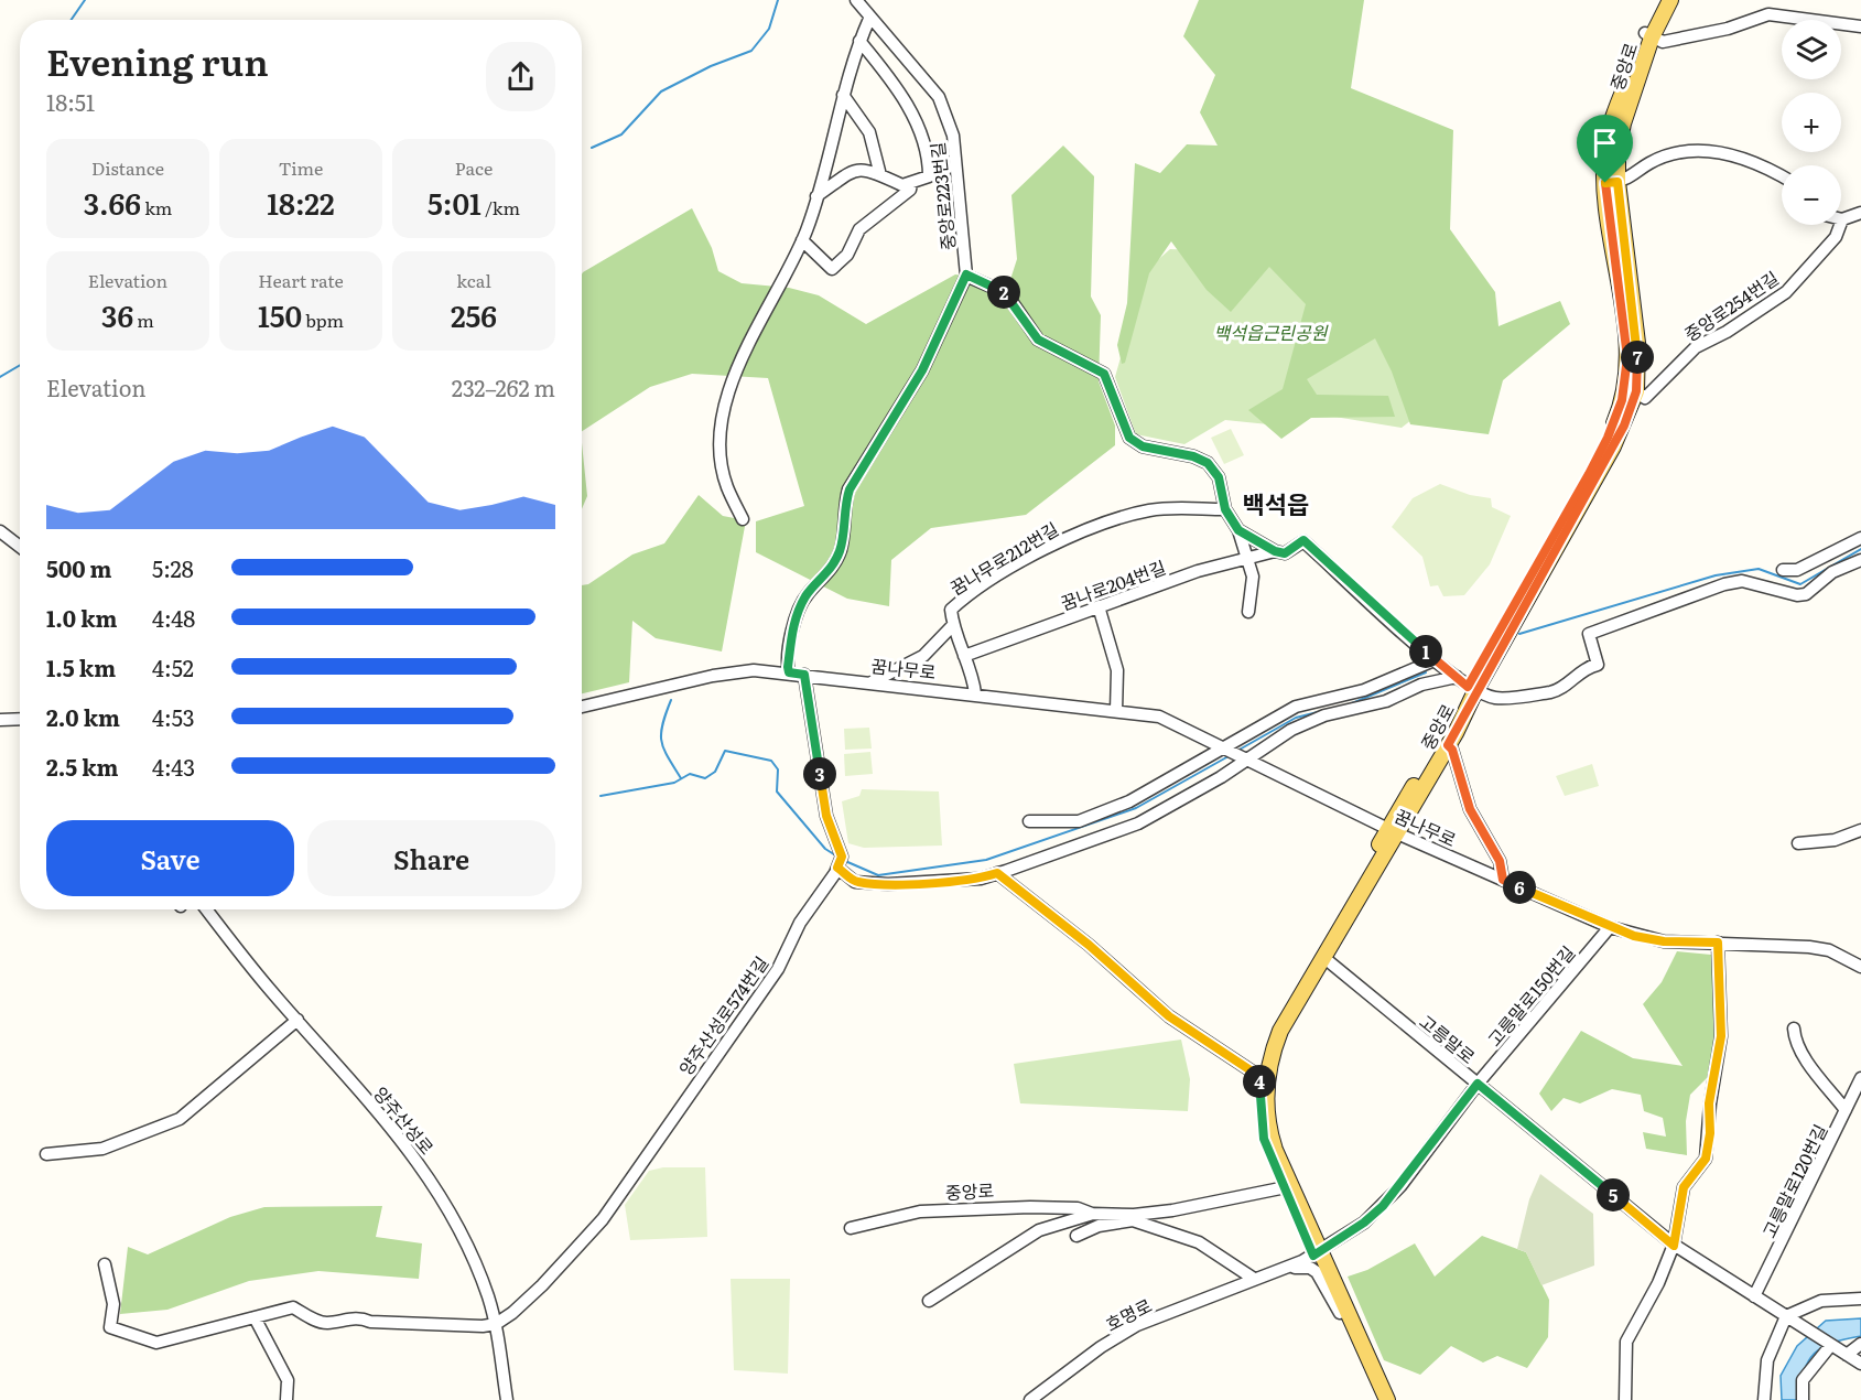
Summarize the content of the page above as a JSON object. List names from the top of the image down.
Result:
{
  "streets": {
    "main road": ["중앙로"],
    "street": [
      "중앙로223번길",
      "중앙로254번길",
      "꿈나무로212번길",
      "꿈나로204번길",
      "꿈나무로",
      "고릉말로150번길",
      "양주산성로574번길",
      "고릉말로",
      "양주산성로",
      "고릉말로120번길",
      "호명로"
    ]
  },
  "crossings": [
    ["중앙로", "중앙로254번길"],
    ["중앙로", "꿈나무로"],
    ["중앙로", "고릉말로"],
    ["중앙로", "호명로"],
    ["중앙로223번길", "꿈나무로212번길"],
    ["중앙로223번길", "꿈나로204번길"],
    ["꿈나무로212번길", "꿈나무로"],
    ["꿈나무로", "고릉말로150번길"],
    ["고릉말로150번길", "고릉말로"],
    ["양주산성로574번길", "양주산성로"],
    ["고릉말로", "고릉말로120번길"]
  ],
  "districts": ["백석읍"],
  "parks": ["백석읍근린공원"],
  "page": {
    "map_buttons": ["+", "−"],
    "heading": ["Evening run", "18:51"],
    "stats": [
      ["Distance", "3.66 km"],
      ["Time", "18:22"],
      ["Pace", "5:01 /km"],
      ["Elevation", "36 m"],
      ["Heart rate", "150 bpm"],
      ["kcal", "256"]
    ],
    "pins": [
      "2",
      "7",
      "1",
      "3",
      "6",
      "4",
      "5"
    ],
    "chart": ["Elevation", "232–262 m"],
    "list": [
      {
        "name": "500 m",
        "note": "5:28"
      },
      {
        "name": "1.0 km",
        "note": "4:48"
      },
      {
        "name": "1.5 km",
        "note": "4:52"
      },
      {
        "name": "2.0 km",
        "note": "4:53"
      },
      {
        "name": "2.5 km",
        "note": "4:43"
      }
    ],
    "buttons": ["Save", "Share"]
  }
}
